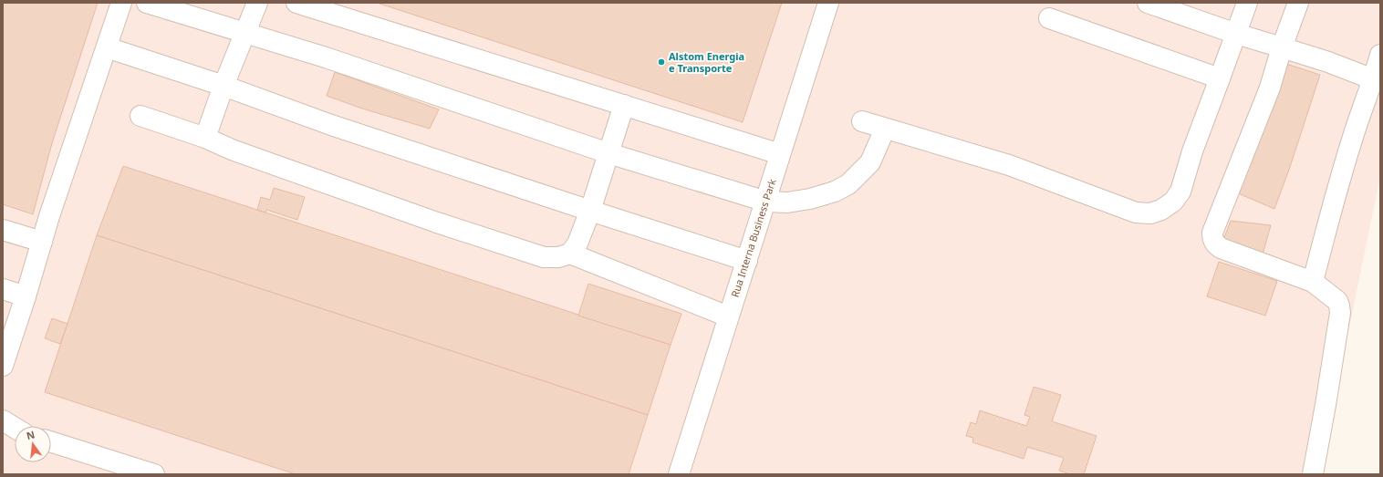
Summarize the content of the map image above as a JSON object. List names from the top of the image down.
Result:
{
  "streets": {
    "lane": ["Rua Interna Business Park"]
  },
  "places": ["Alstom Energia e Transporte"],
  "north": "top"
}
